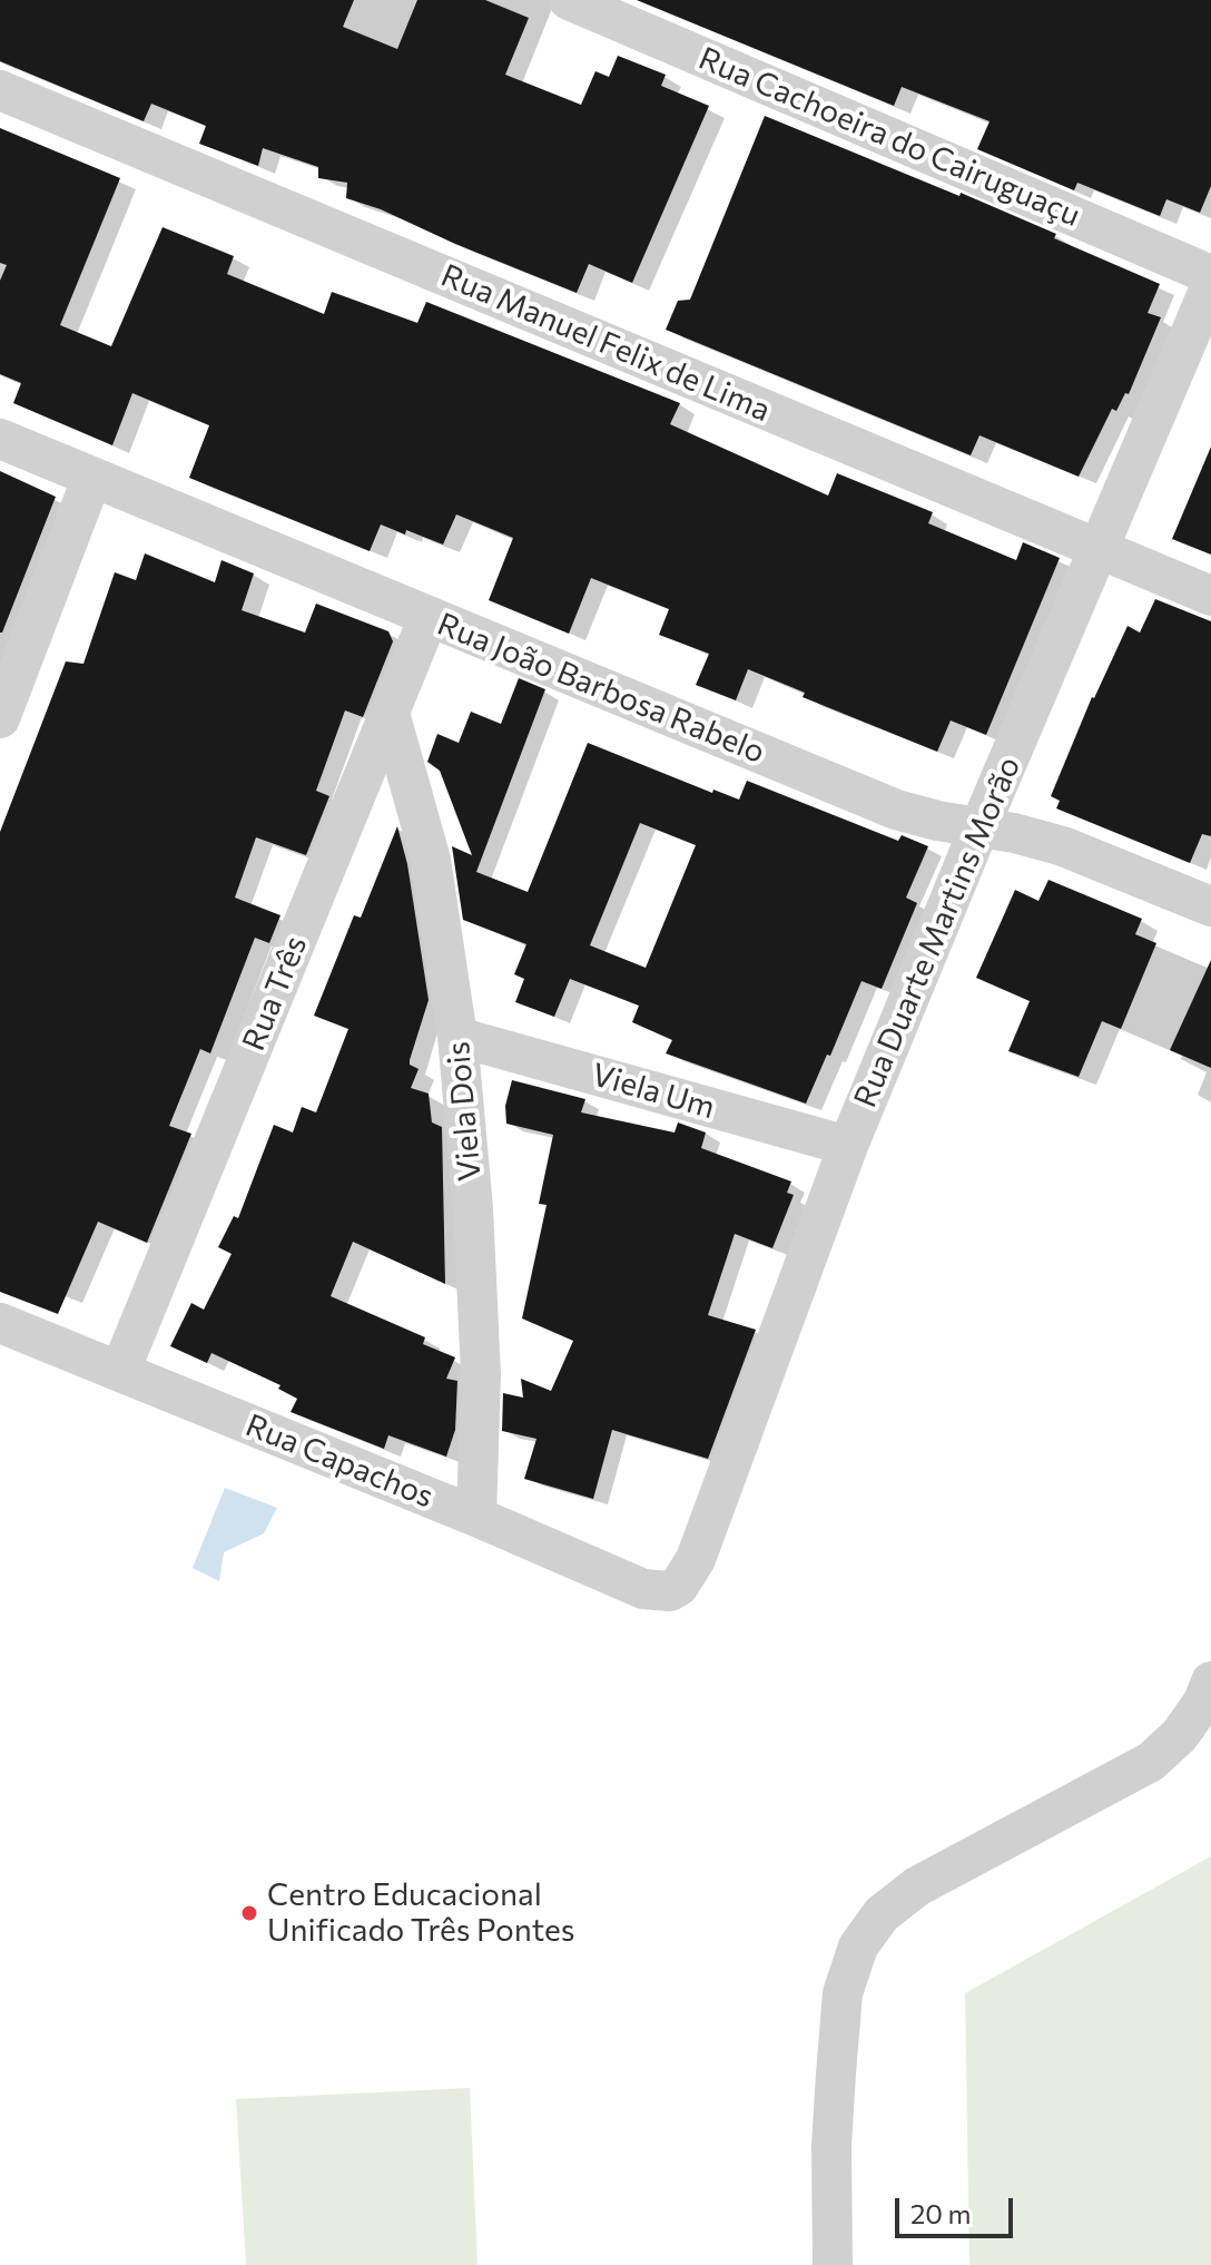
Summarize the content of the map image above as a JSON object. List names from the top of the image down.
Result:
{
  "streets": {
    "street": [
      "Rua Cachoeira do Cairuguaçu",
      "Rua Manuel Felix de Lima",
      "Rua João Barbosa Rabelo",
      "Rua Duarte Martins Morão",
      "Rua Três",
      "Viela Um",
      "Viela Dois",
      "Rua Capachos"
    ]
  },
  "crossings": [
    ["Rua Manuel Felix de Lima", "Rua Duarte Martins Morão"],
    ["Rua João Barbosa Rabelo", "Rua Duarte Martins Morão"],
    ["Rua João Barbosa Rabelo", "Rua Três"],
    ["Rua Duarte Martins Morão", "Viela Um"],
    ["Rua Duarte Martins Morão", "Rua Capachos"],
    ["Rua Três", "Viela Dois"],
    ["Rua Três", "Rua Capachos"],
    ["Viela Um", "Viela Dois"],
    ["Viela Dois", "Rua Capachos"]
  ],
  "places": ["Centro Educacional Unificado Três Pontes"],
  "scale_bar": "20 m"
}
